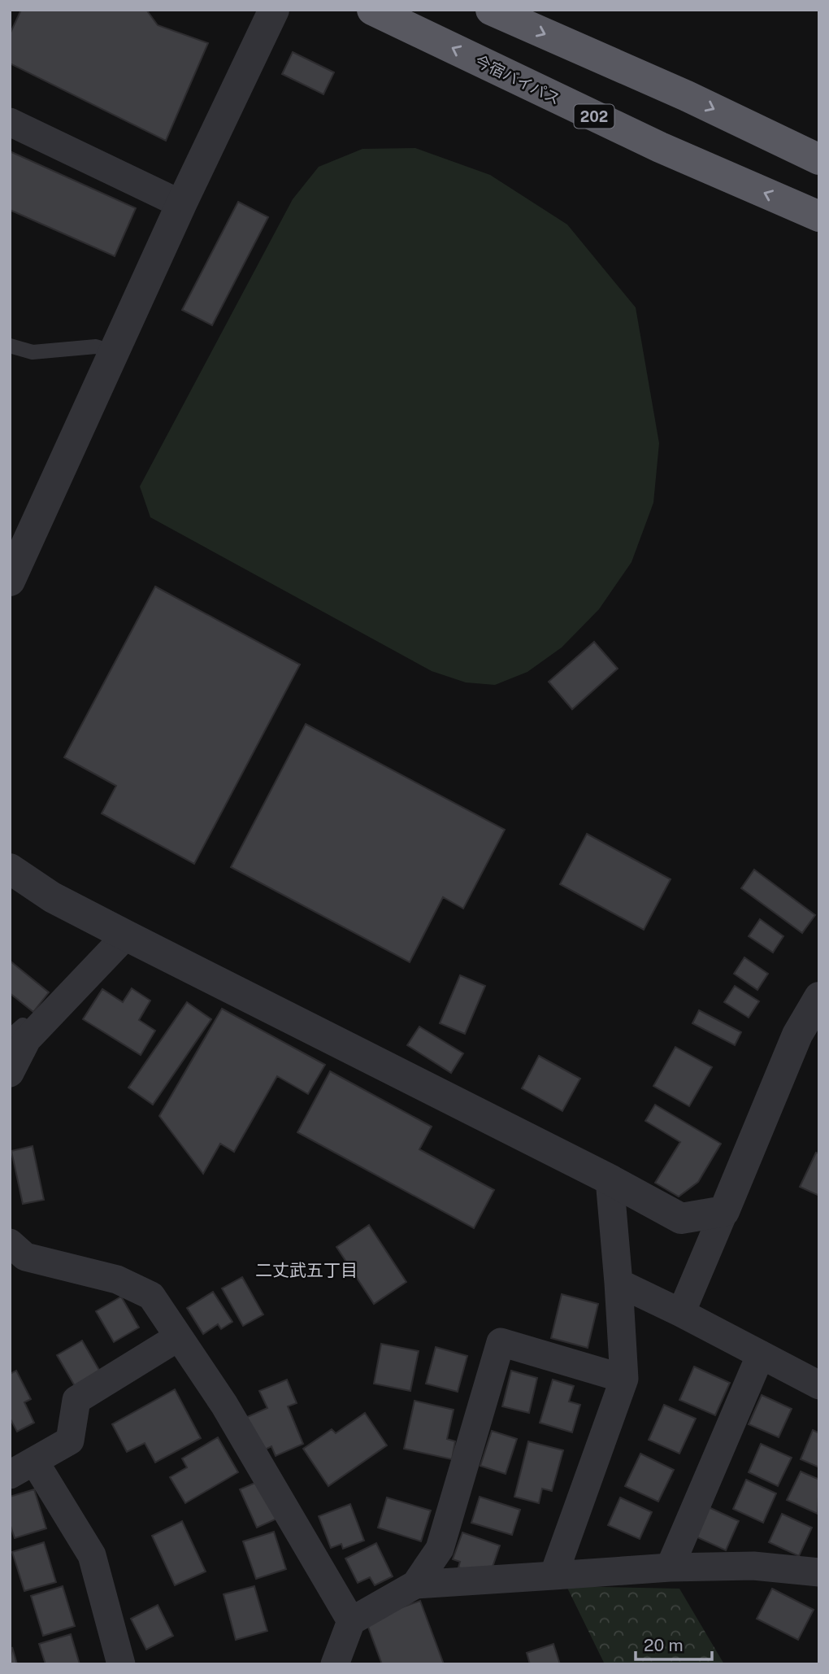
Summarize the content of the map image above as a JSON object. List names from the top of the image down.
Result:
{
  "streets": {
    "highway": ["今宿バイパス", "202"]
  },
  "districts": ["二丈武五丁目"],
  "scale_bar": "20 m"
}
